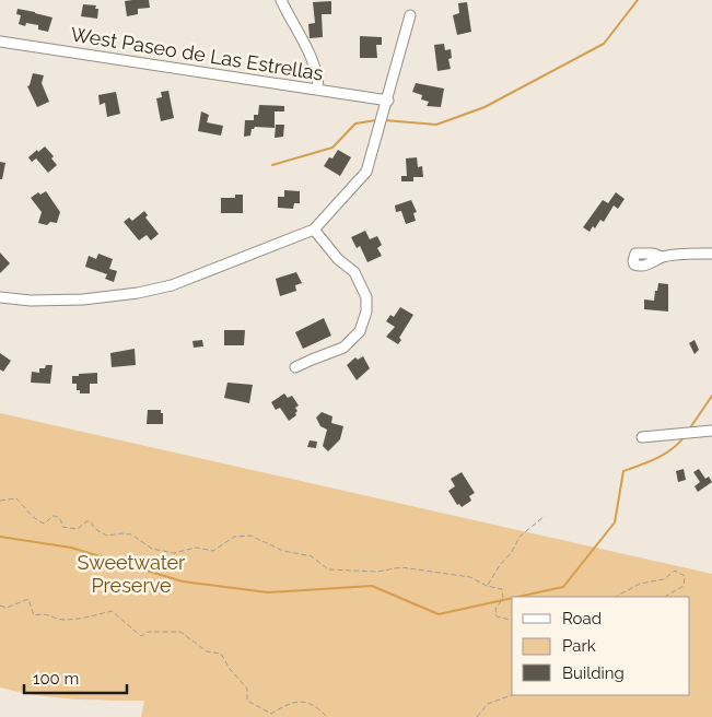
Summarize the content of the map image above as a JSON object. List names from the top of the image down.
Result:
{
  "streets": {
    "street": ["West Paseo de Las Estrellas"]
  },
  "parks": ["Sweetwater Preserve"],
  "legend": ["Road", "Park", "Building"],
  "scale_bar": "100 m"
}
